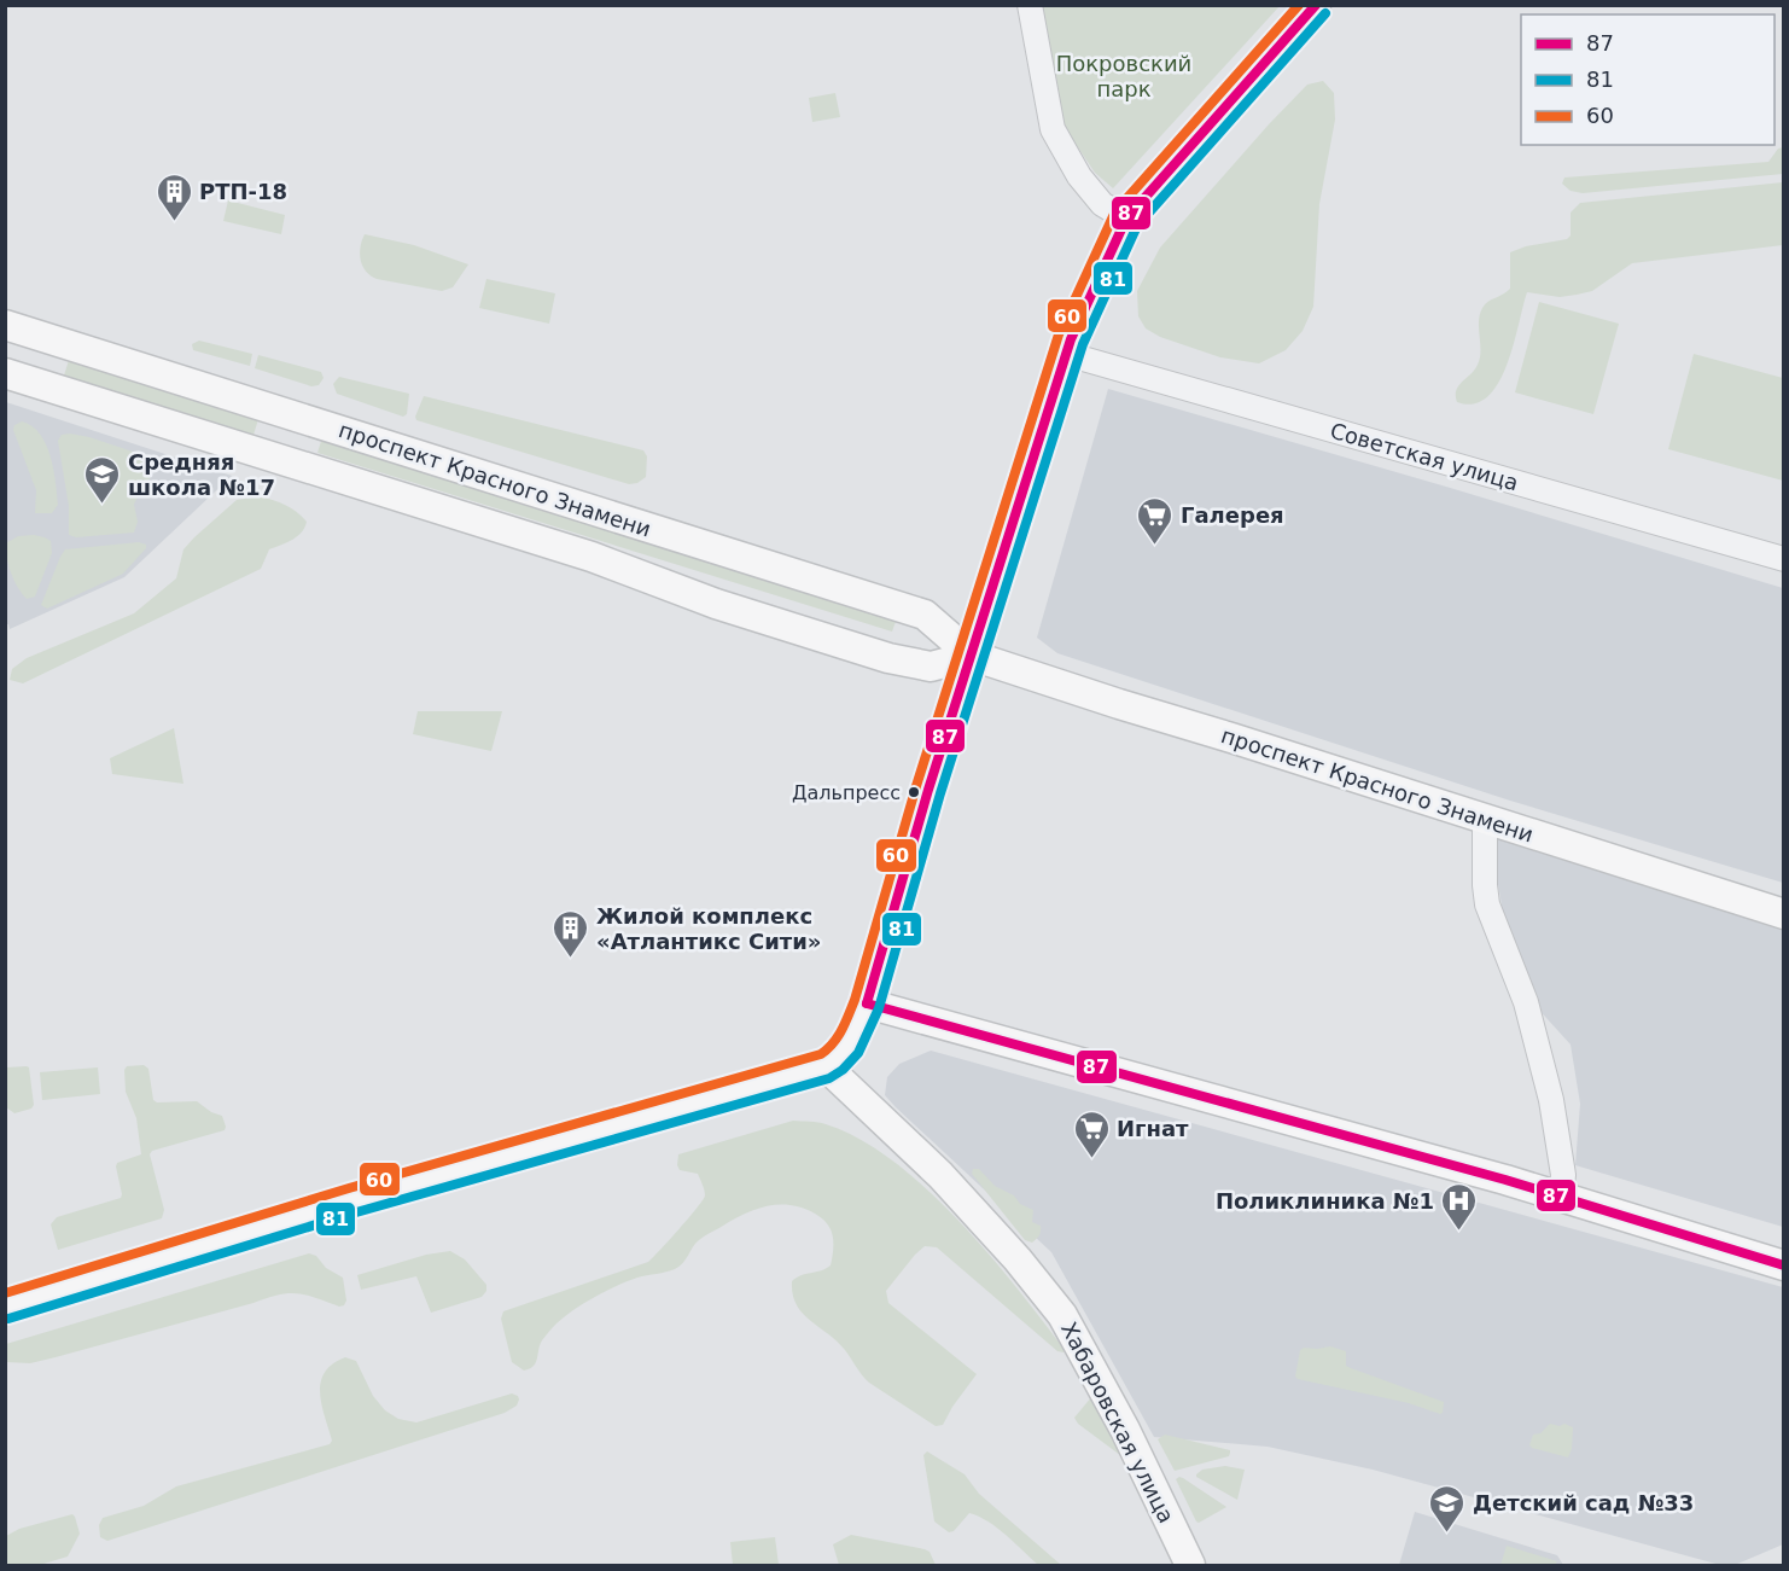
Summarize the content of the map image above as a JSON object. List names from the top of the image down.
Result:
{
  "streets": {
    "main road": ["проспект Красного Знамени", "Хабаровская улица"],
    "street": ["Советская улица"]
  },
  "parks": ["Покровский парк"],
  "places": {
    "building": ["РТП-18", "Жилой комплекс «Атлантикс Сити»"],
    "school or university": ["Средняя школа №17", "Детский сад №33"],
    "supermarket": ["Галерея", "Игнат"],
    "other": ["Дальпресс"],
    "hospital": ["Поликлиника №1"]
  },
  "lines": ["transit line 87", "transit line 60", "transit line 81"],
  "legend": ["87", "81", "60"]
}
